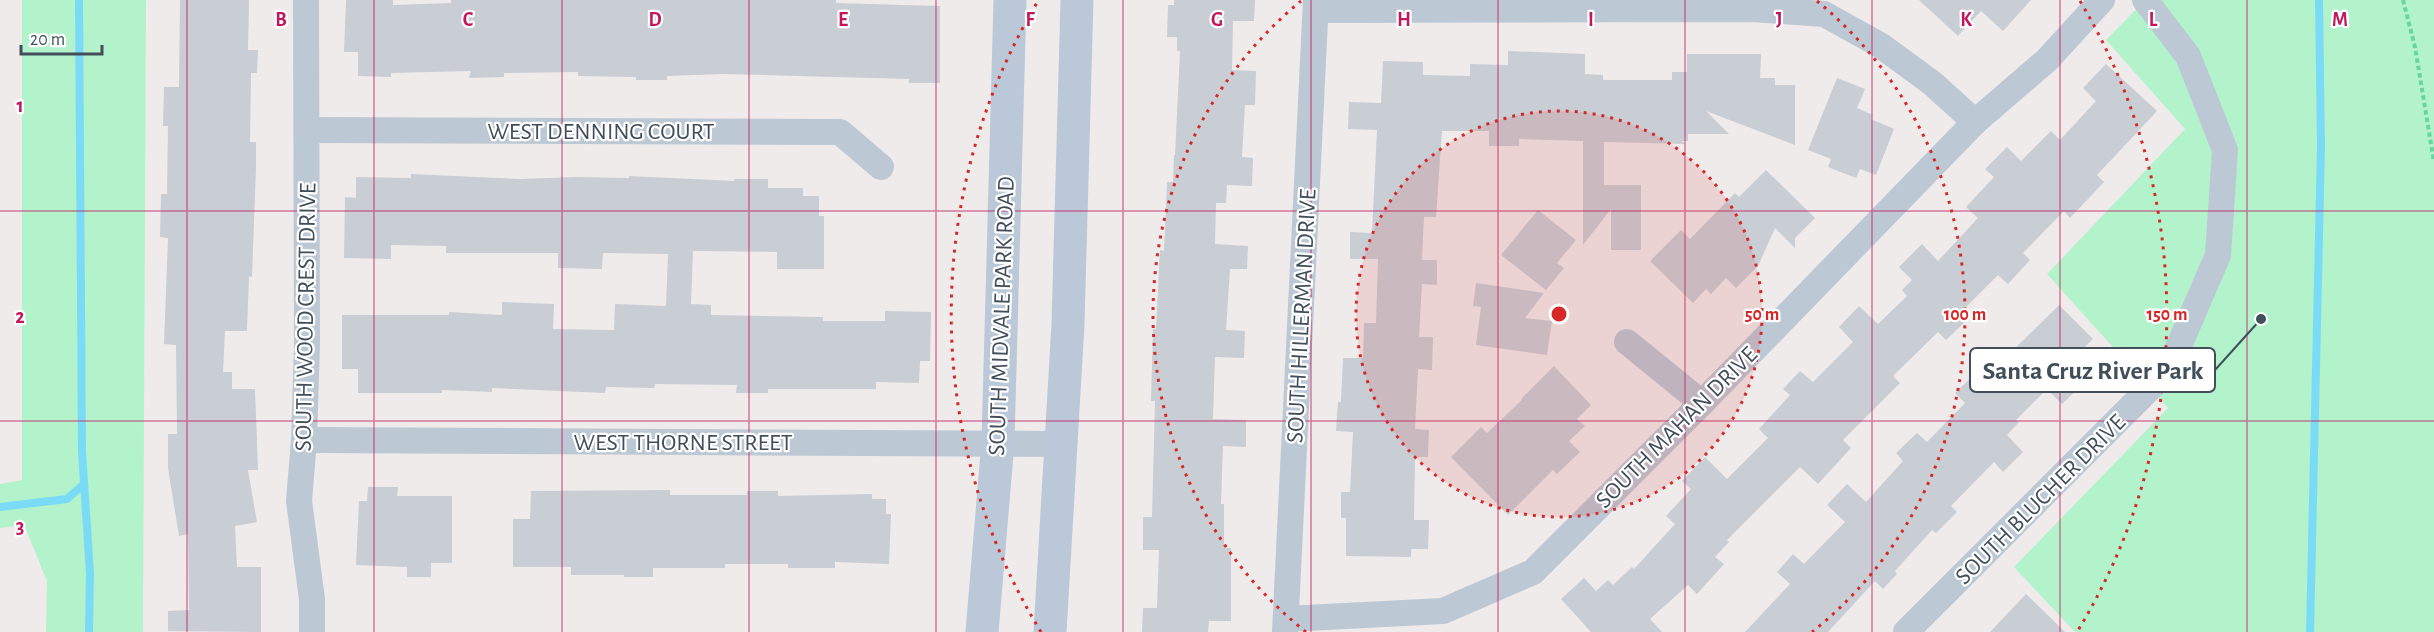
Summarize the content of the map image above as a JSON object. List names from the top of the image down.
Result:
{
  "streets": {
    "main road": ["SOUTH MIDVALE PARK ROAD"],
    "street": [
      "WEST DENNING COURT",
      "SOUTH HILLERMAN DRIVE",
      "SOUTH WOOD CREST DRIVE",
      "SOUTH MAHAN DRIVE",
      "WEST THORNE STREET",
      "SOUTH BLUCHER DRIVE"
    ]
  },
  "crossings": [
    ["WEST DENNING COURT", "SOUTH WOOD CREST DRIVE"],
    ["SOUTH MIDVALE PARK ROAD", "WEST THORNE STREET"],
    ["SOUTH HILLERMAN DRIVE", "SOUTH MAHAN DRIVE"],
    ["SOUTH WOOD CREST DRIVE", "WEST THORNE STREET"]
  ],
  "places": ["Santa Cruz River Park"],
  "scale_bar": "20 m",
  "grid": {
    "columns": [
      "B",
      "C",
      "D",
      "E",
      "F",
      "G",
      "H",
      "I",
      "J",
      "K",
      "L",
      "M"
    ],
    "rows": ["1", "2", "3"]
  },
  "rings": ["50 m", "100 m", "150 m"]
}
